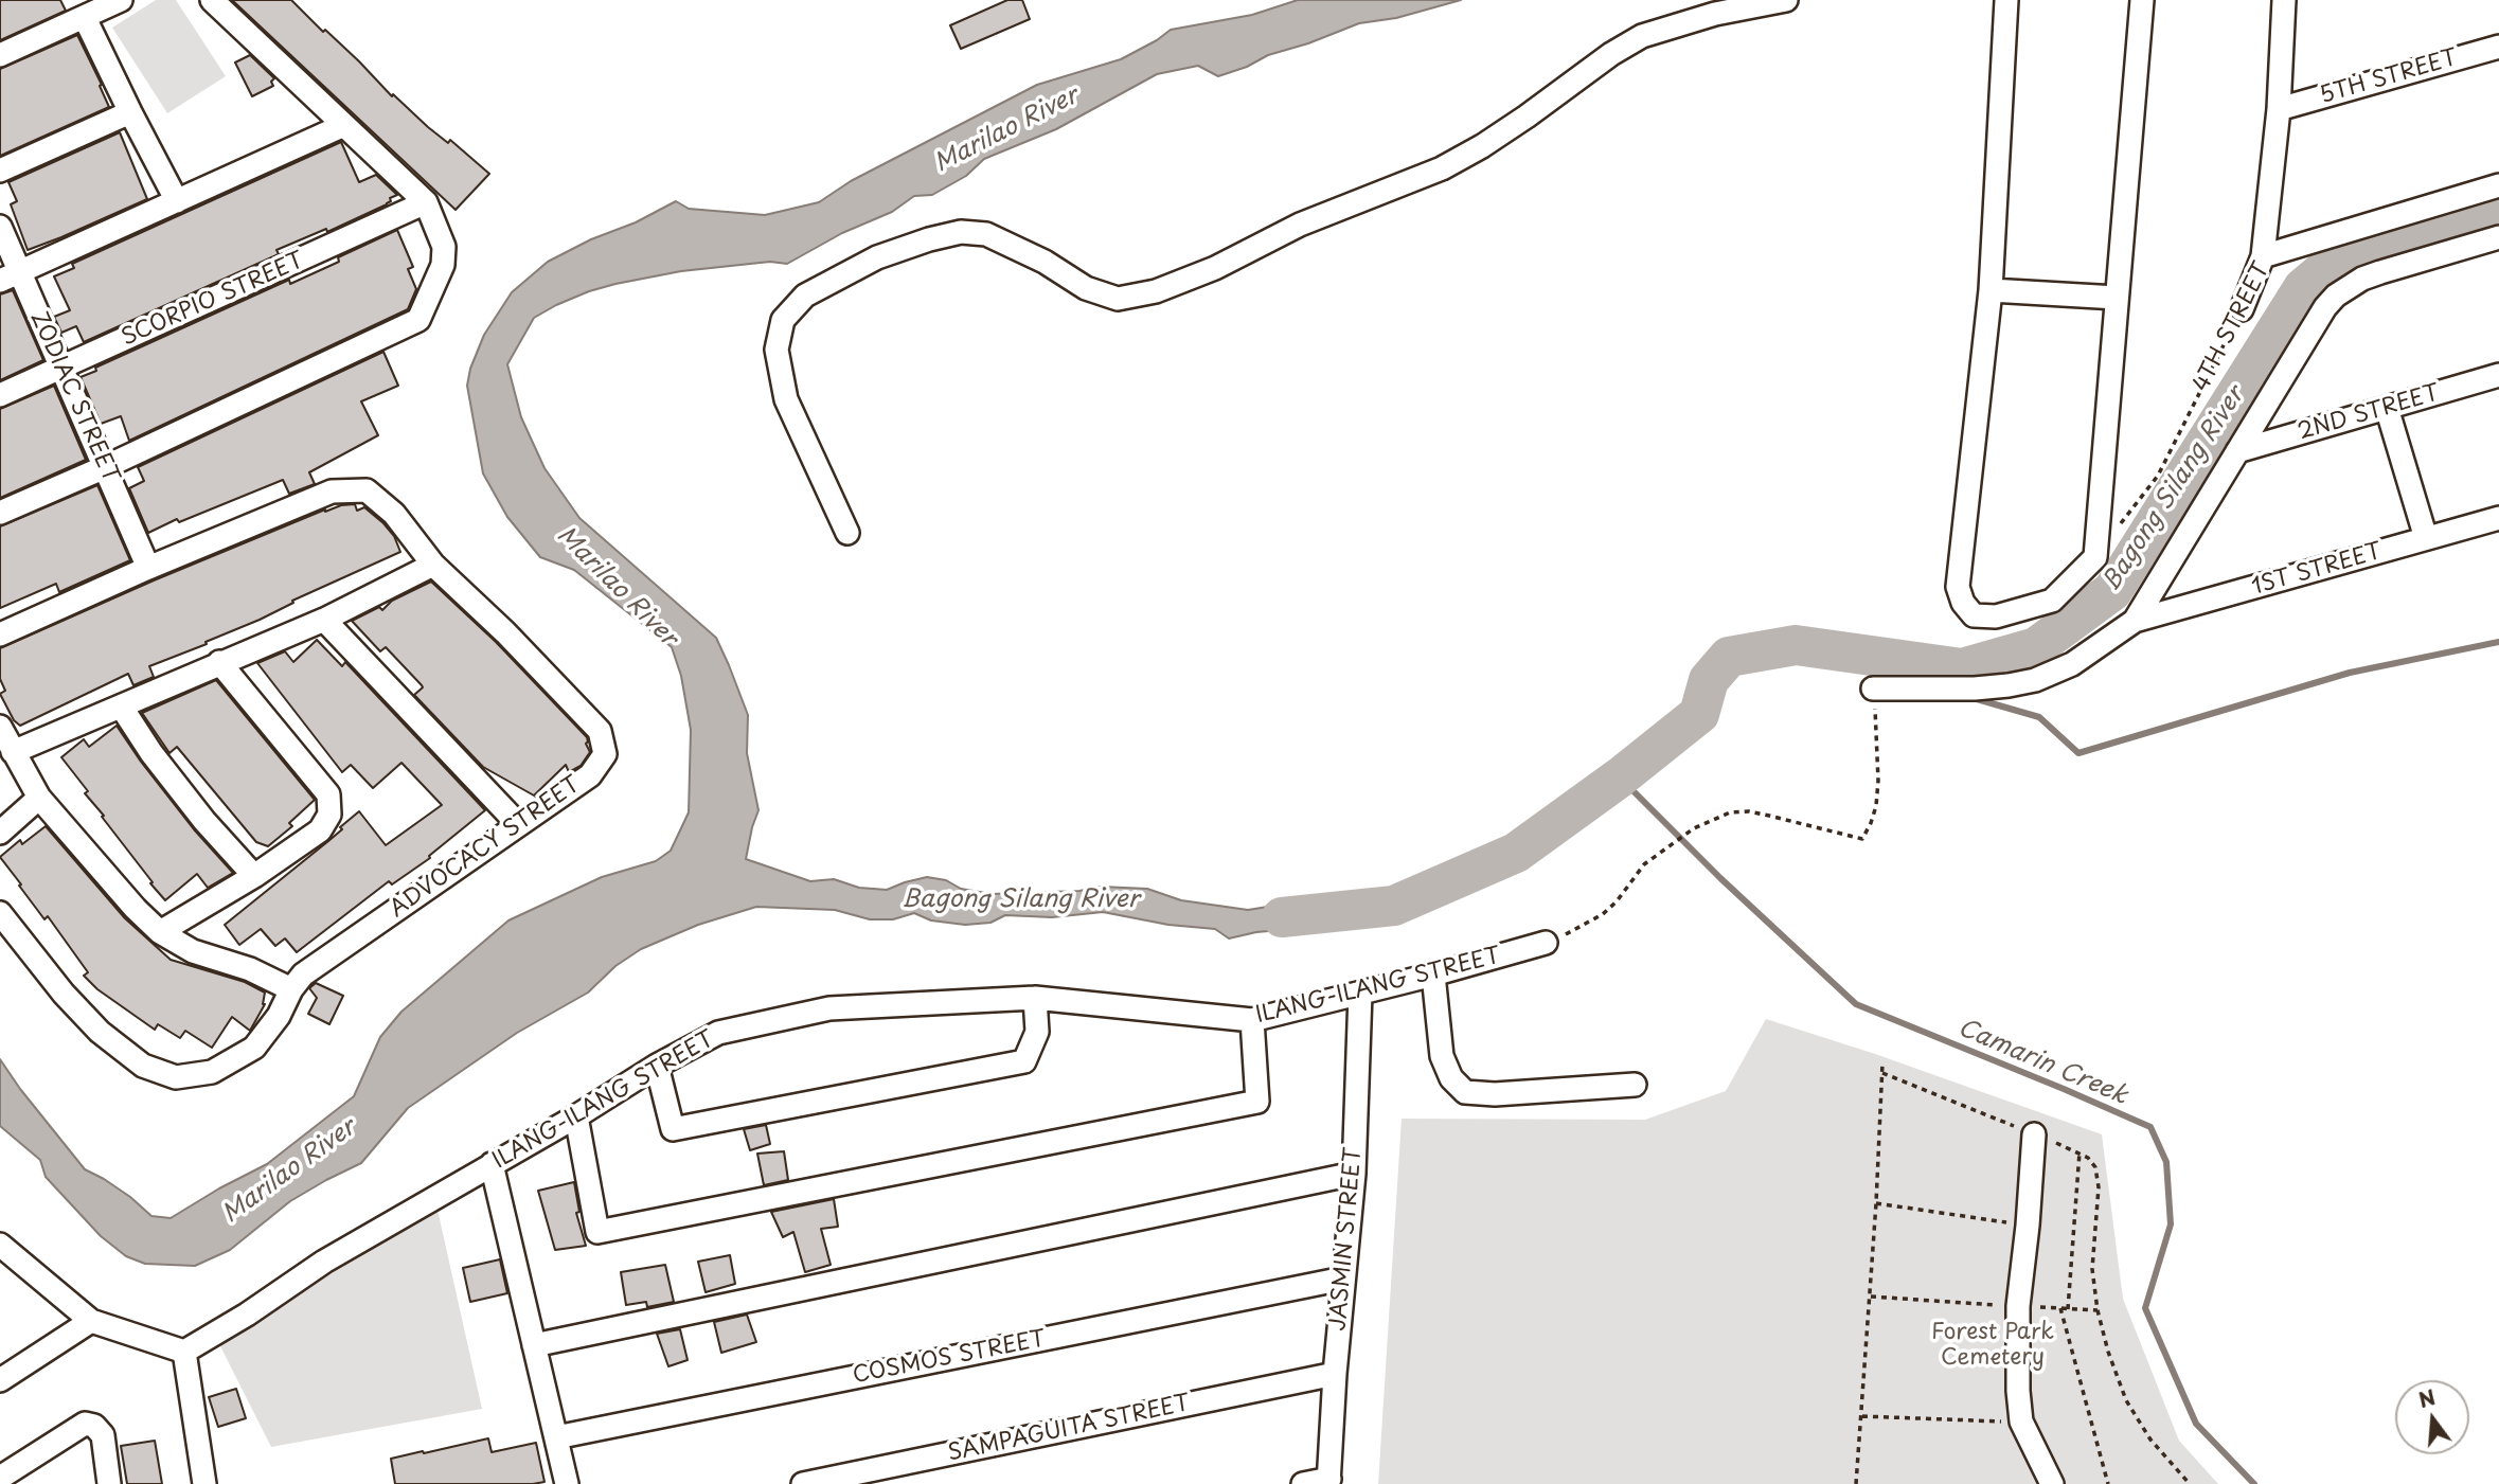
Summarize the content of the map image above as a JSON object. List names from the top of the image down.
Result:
{
  "streets": {
    "street": [
      "5TH STREET",
      "SCORPIO STREET",
      "4TH STREET",
      "ZODIAC STREET",
      "2ND STREET",
      "1ST STREET",
      "ADVOCACY STREET",
      "ILANG-ILANG STREET",
      "JASMIN STREET",
      "COSMOS STREET",
      "SAMPAGUITA STREET"
    ]
  },
  "crossings": [
    ["SCORPIO STREET", "ZODIAC STREET"],
    ["ZODIAC STREET", "ADVOCACY STREET"],
    ["ILANG-ILANG STREET", "JASMIN STREET"],
    ["JASMIN STREET", "COSMOS STREET"],
    ["JASMIN STREET", "SAMPAGUITA STREET"]
  ],
  "water": ["Marilao River", "Bagong Silang River", "Camarin Creek"],
  "parks": ["Forest Park Cemetery"],
  "north": "top"
}
